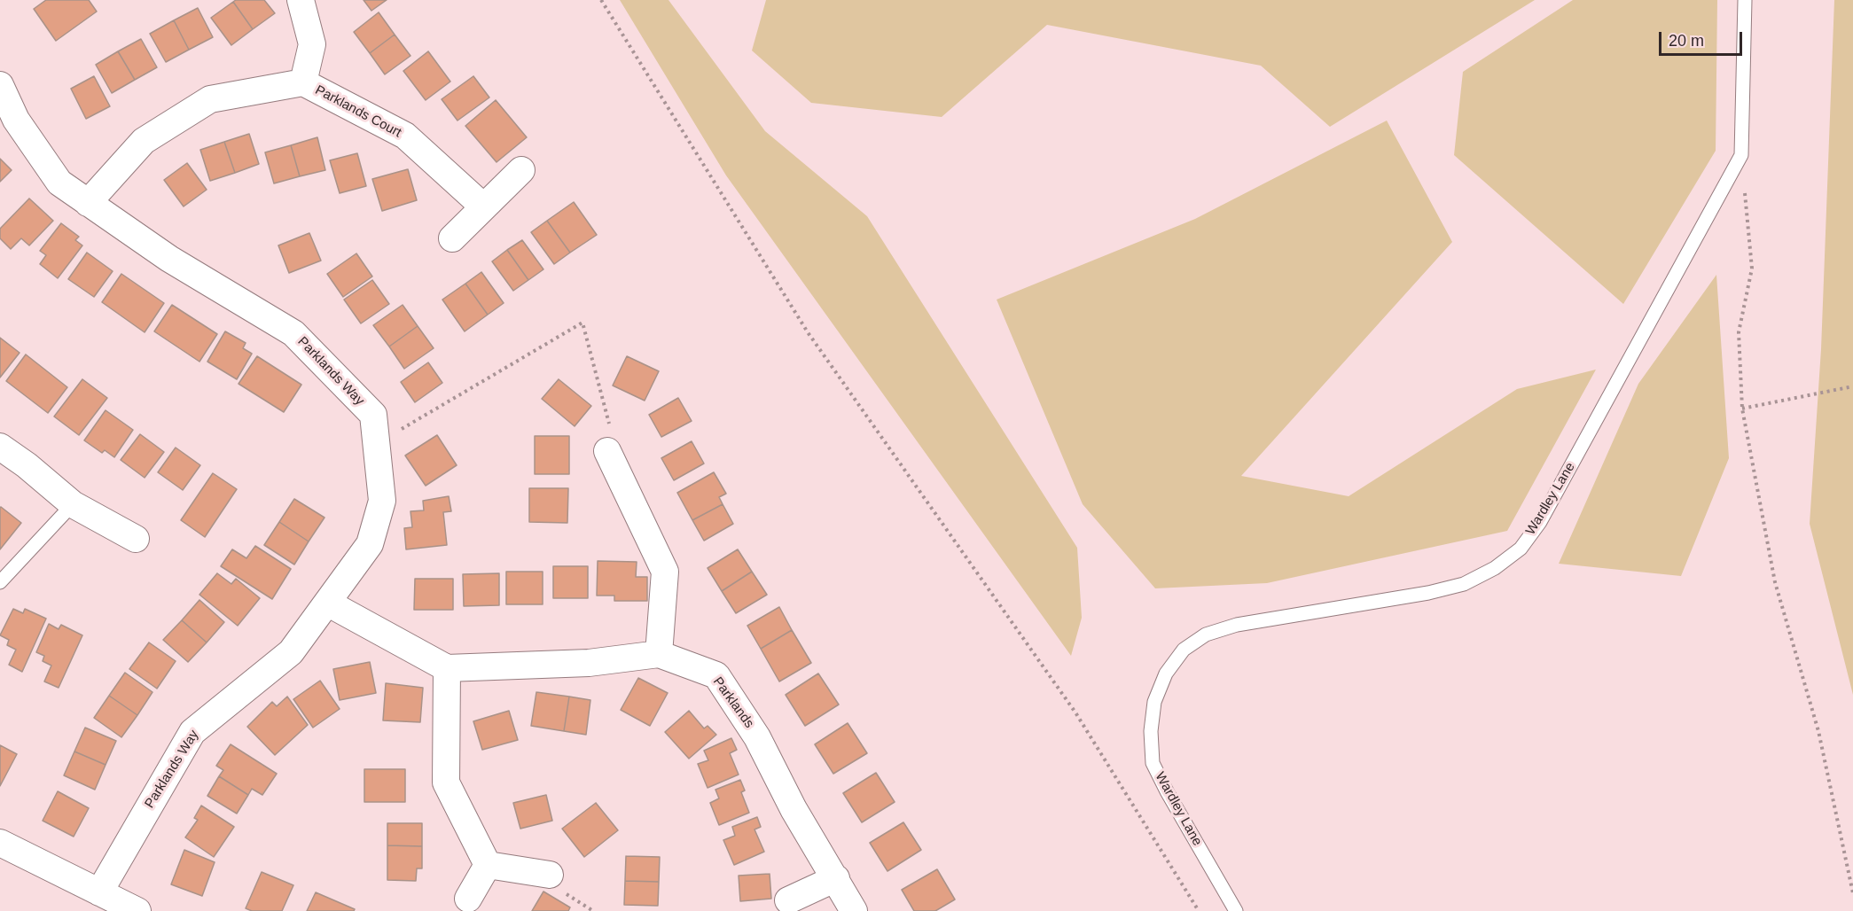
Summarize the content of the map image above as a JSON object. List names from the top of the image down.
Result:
{
  "streets": {
    "street": ["Parklands Court", "Parklands Way", "Parklands"],
    "lane": ["Wardley Lane"]
  },
  "crossings": [
    ["Parklands Court", "Parklands Way"]
  ],
  "scale_bar": "20 m"
}
